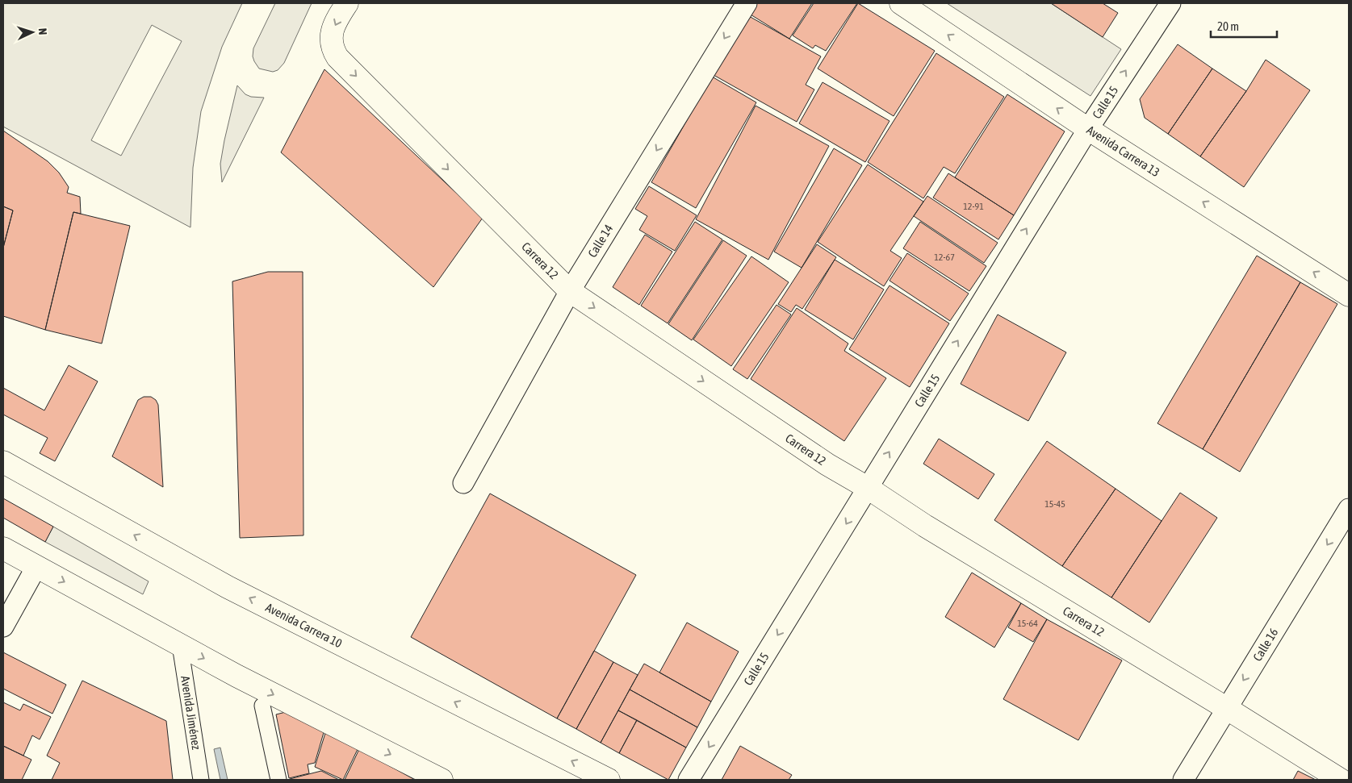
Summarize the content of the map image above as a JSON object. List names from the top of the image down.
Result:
{
  "streets": {
    "street": [
      "Calle 15",
      "Avenida Carrera 13",
      "Calle 14",
      "Carrera 12",
      "Avenida Carrera 10",
      "Calle 16",
      "Avenida Jiménez"
    ]
  },
  "crossings": [
    ["Calle 15", "Avenida Carrera 13"],
    ["Calle 15", "Carrera 12"],
    ["Calle 14", "Carrera 12"],
    ["Carrera 12", "Calle 16"]
  ],
  "one_way": [
    "Avenida Carrera 13",
    "Calle 14",
    "Carrera 12",
    "Calle 16"
  ],
  "house_numbers": [
    "12-91",
    "12-67",
    "15-45",
    "15-64"
  ],
  "scale_bar": "20 m",
  "north": "right"
}
